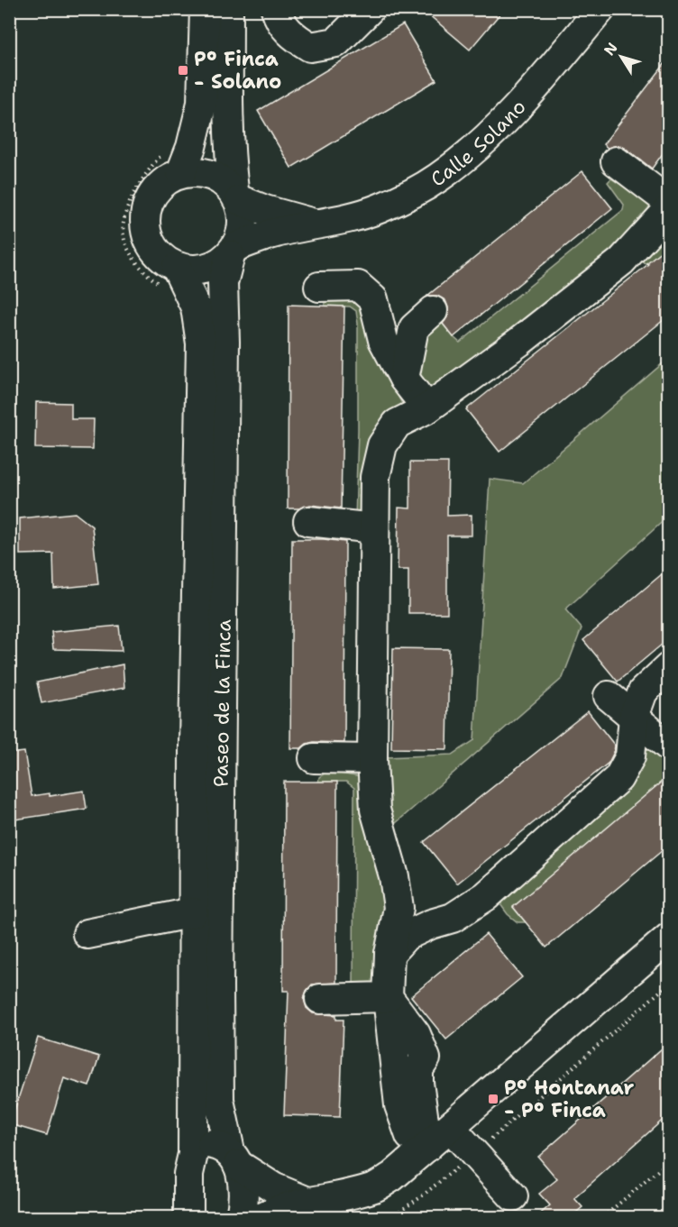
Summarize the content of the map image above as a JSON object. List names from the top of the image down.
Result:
{
  "streets": {
    "street": ["Calle Solano", "Paseo de la Finca"]
  },
  "crossings": [
    ["Calle Solano", "Paseo de la Finca"]
  ],
  "places": {
    "transit": ["Pº Finca - Solano", "Pº Hontanar - Pº Finca"]
  },
  "north": "top left"
}
